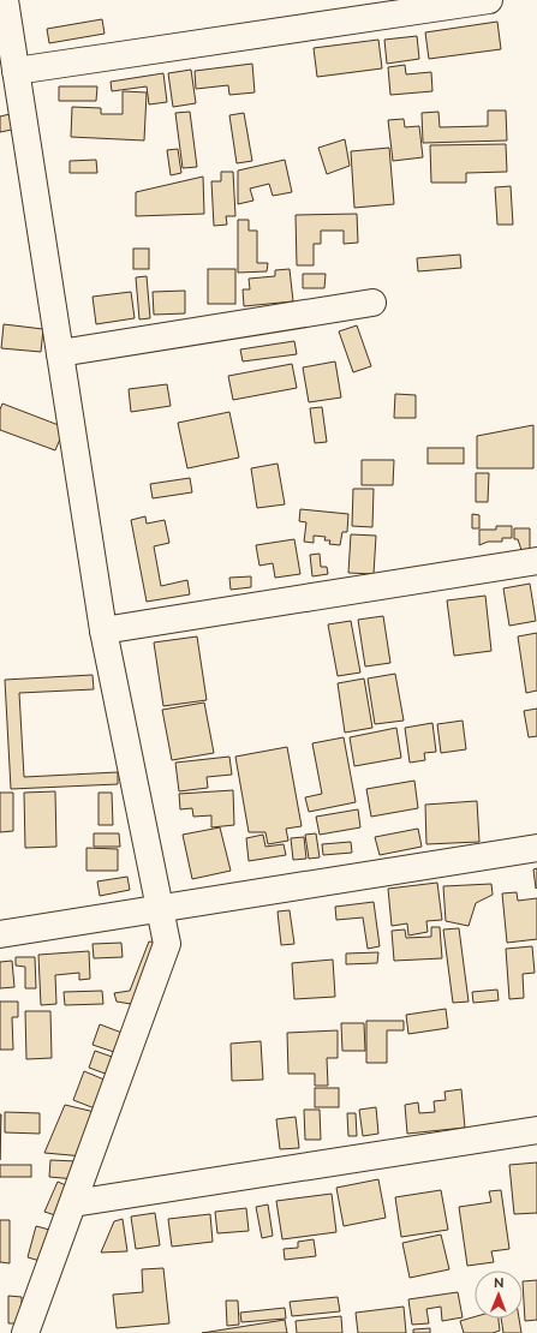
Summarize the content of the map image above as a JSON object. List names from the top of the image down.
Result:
{
  "north": "top"
}
